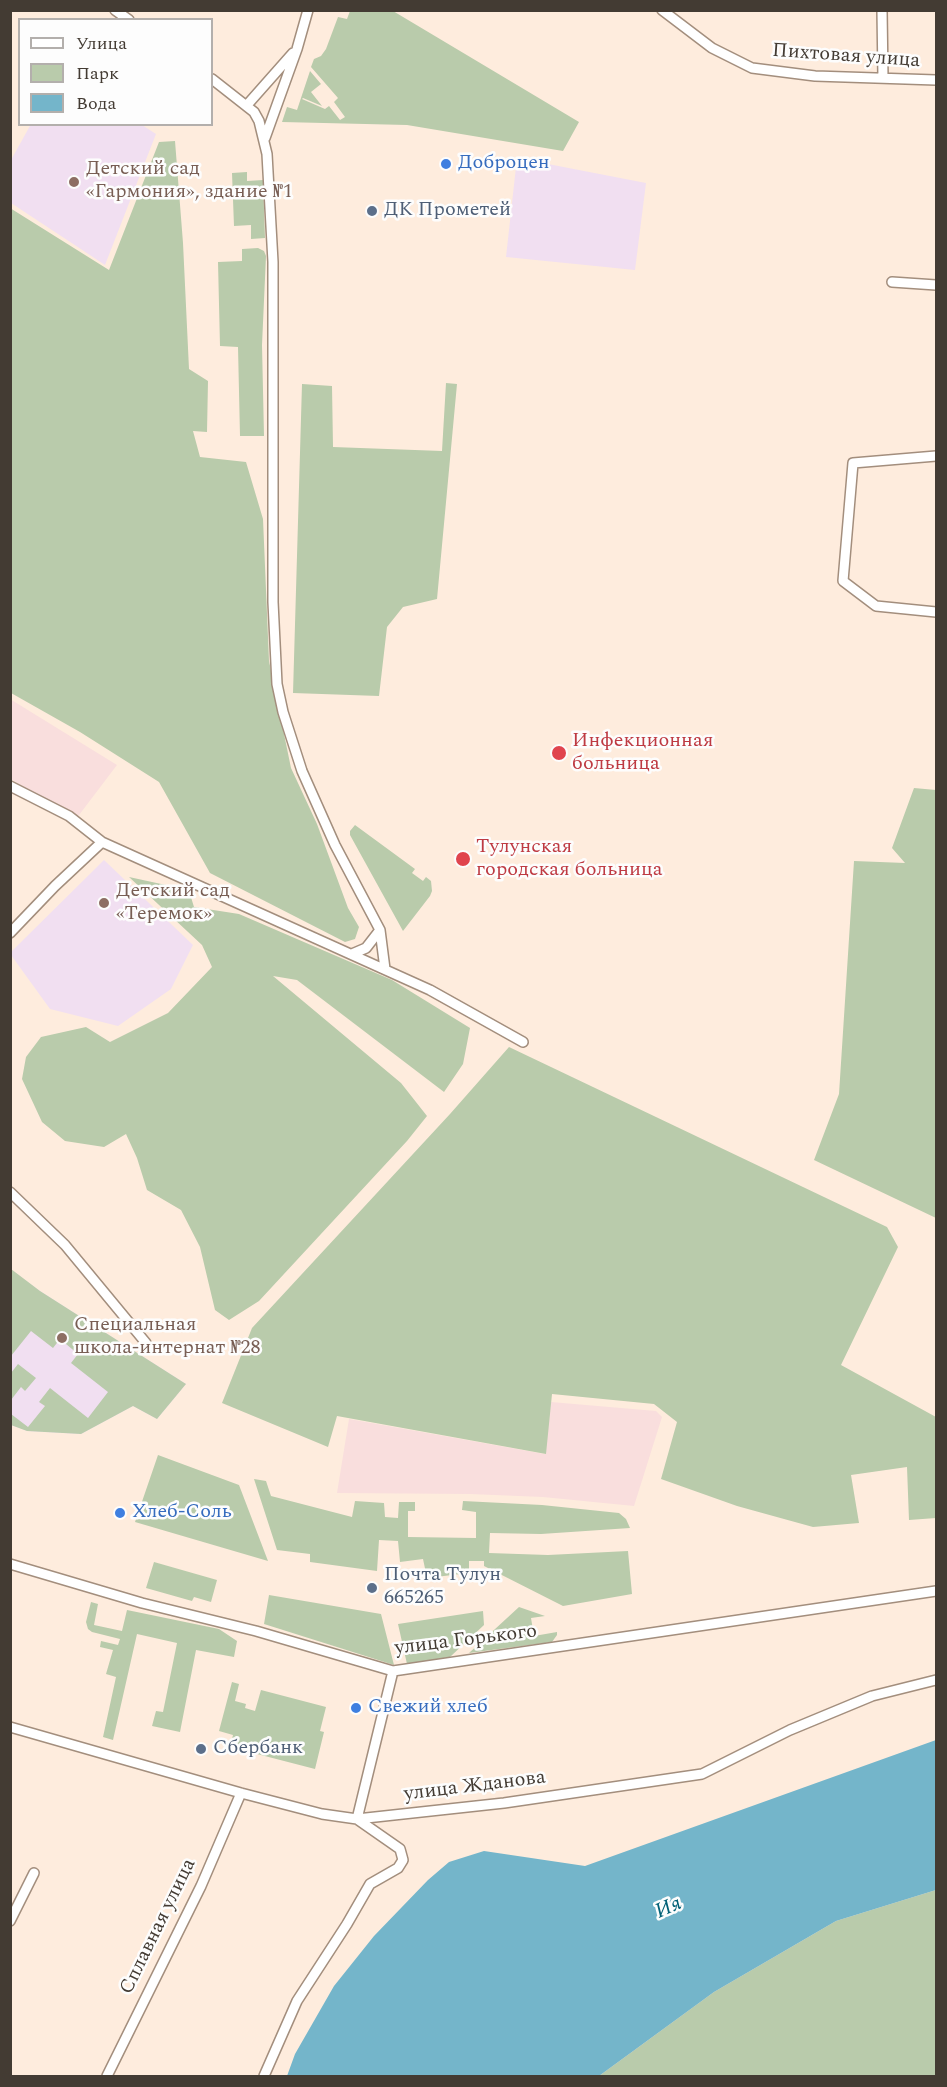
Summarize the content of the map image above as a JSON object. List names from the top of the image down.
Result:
{
  "streets": {
    "street": [
      "Пихтовая улица",
      "улица Горького",
      "улица Жданова",
      "Сплавная улица"
    ]
  },
  "crossings": [
    ["улица Жданова", "Сплавная улица"]
  ],
  "water": ["Ия"],
  "places": [
    "Доброцен",
    "Детский сад «Гармония», здание №1",
    "ДК Прометей",
    "Инфекционная больница",
    "Тулунская городская больница",
    "Детский сад «Теремок»",
    "Специальная школа-интернат №28",
    "Хлеб-Соль",
    "Почта Тулун 665265",
    "Свежий хлеб",
    "Сбербанк"
  ],
  "legend": ["Улица", "Парк", "Вода"]
}
